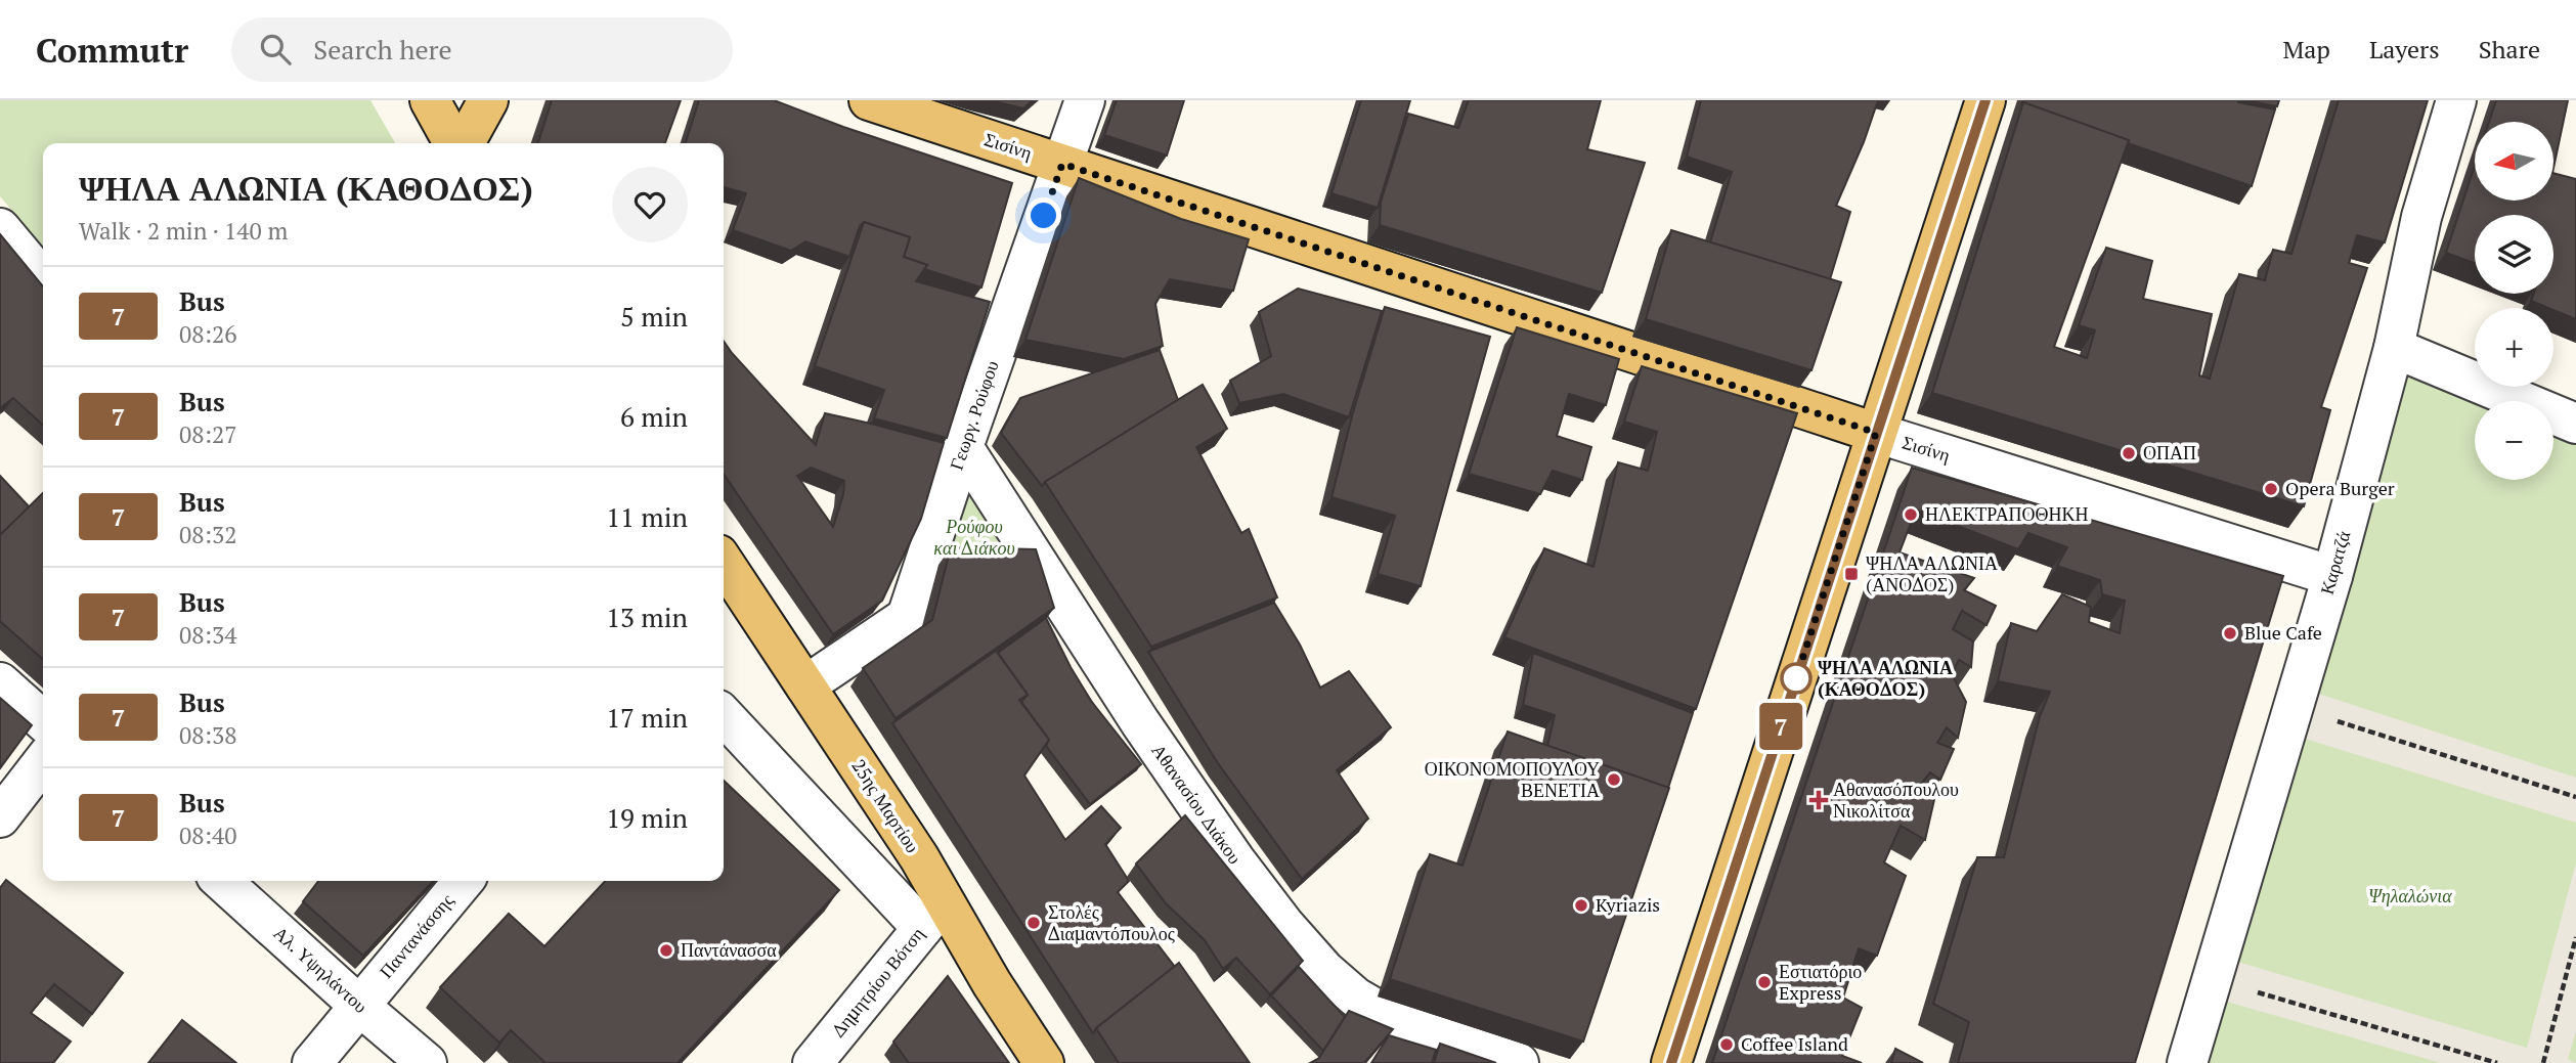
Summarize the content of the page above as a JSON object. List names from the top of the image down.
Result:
{
  "streets": {
    "main road": ["Σισίνη", "25ης Μαρτίου"],
    "street": [
      "Γεωργ. Ρούφου",
      "Καρατζά",
      "Αθανασίου Διάκου",
      "Παντανάσσης",
      "Αλ. Υψηλάντου",
      "Δημητρίου Βότση"
    ]
  },
  "crossings": [
    ["Σισίνη", "Γεωργ. Ρούφου"],
    ["Σισίνη", "Καρατζά"],
    ["Γεωργ. Ρούφου", "Αθανασίου Διάκου"],
    ["Γεωργ. Ρούφου", "25ης Μαρτίου"],
    ["25ης Μαρτίου", "Δημητρίου Βότση"],
    ["Παντανάσσης", "Αλ. Υψηλάντου"]
  ],
  "parks": ["Ρούφου και Διάκου", "Ψηλαλώνια"],
  "places": {
    "other": [
      "ΟΠΑΠ",
      "Opera Burger",
      "ΗΛΕΚΤΡΑΠΟΘΗΚΗ",
      "Blue Cafe",
      "ΨΗΛΑ ΑΛΩΝΙΑ (ΚΑΘΟΔΟΣ)",
      "ΟΙΚΟΝΟΜΟΠΟΥΛΟΥ ΒΕΝΕΤΙΑ",
      "Kyriazis",
      "Στολές Διαμαντόπουλος",
      "Παντάνασσα",
      "Εστιατόριο Express",
      "Coffee Island"
    ],
    "transit": ["ΨΗΛΑ ΑΛΩΝΙΑ (ΑΝΟΔΟΣ)"],
    "health": ["Αθανασόπουλου Νικολίτσα"]
  },
  "lines": ["bus line 7"],
  "north": "left",
  "page": {
    "header": "Commutr",
    "search": "Search here",
    "nav": ["Map", "Layers", "Share"],
    "on_map": "7",
    "map_buttons": ["+", "−"],
    "heading": ["ΨΗΛΑ ΑΛΩΝΙΑ (ΚΑΘΟΔΟΣ)", "Walk · 2 min · 140 m"],
    "list": [
      {
        "mark": "7",
        "name": "Bus",
        "note": "08:26",
        "value": "5 min"
      },
      {
        "mark": "7",
        "name": "Bus",
        "note": "08:27",
        "value": "6 min"
      },
      {
        "mark": "7",
        "name": "Bus",
        "note": "08:32",
        "value": "11 min"
      },
      {
        "mark": "7",
        "name": "Bus",
        "note": "08:34",
        "value": "13 min"
      },
      {
        "mark": "7",
        "name": "Bus",
        "note": "08:38",
        "value": "17 min"
      },
      {
        "mark": "7",
        "name": "Bus",
        "note": "08:40",
        "value": "19 min"
      }
    ]
  }
}
